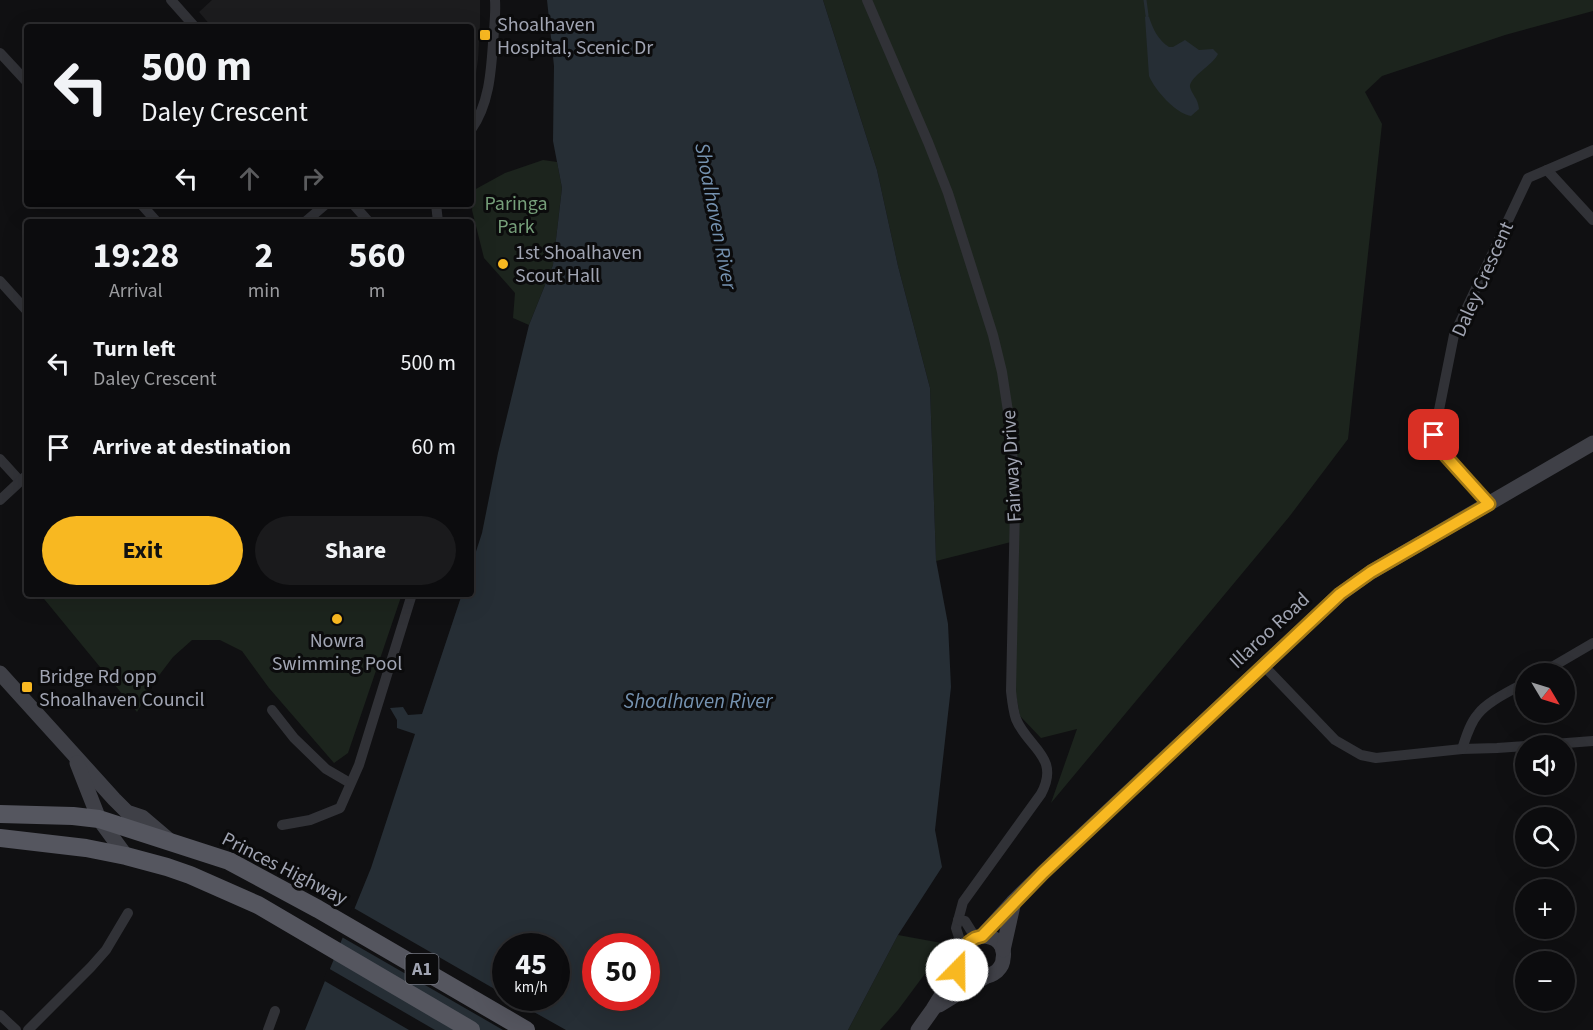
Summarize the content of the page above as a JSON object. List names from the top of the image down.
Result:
{
  "streets": {
    "highway": ["Princes Highway", "A1"],
    "main road": ["Illaroo Road"],
    "street": ["Daley Crescent", "Fairway Drive"]
  },
  "crossings": [
    ["Daley Crescent", "Illaroo Road"]
  ],
  "water": ["Shoalhaven River"],
  "parks": ["Paringa Park"],
  "places": {
    "transit": ["Shoalhaven Hospital, Scenic Dr", "Bridge Rd opp Shoalhaven Council"],
    "other": ["1st Shoalhaven Scout Hall", "Nowra Swimming Pool"]
  },
  "north": "bottom right",
  "page": {
    "turn": ["500 m", "Daley Crescent"],
    "eta": [
      "19:28",
      "Arrival",
      "2",
      "min",
      "560",
      "m"
    ],
    "list": [
      {
        "name": "Turn left",
        "note": "Daley Crescent",
        "value": "500 m"
      },
      {
        "name": "Arrive at destination",
        "value": "60 m"
      }
    ],
    "buttons": ["Exit", "Share"],
    "map_buttons": ["+", "−"],
    "speed": "45 km/h",
    "limit": "50"
  }
}
